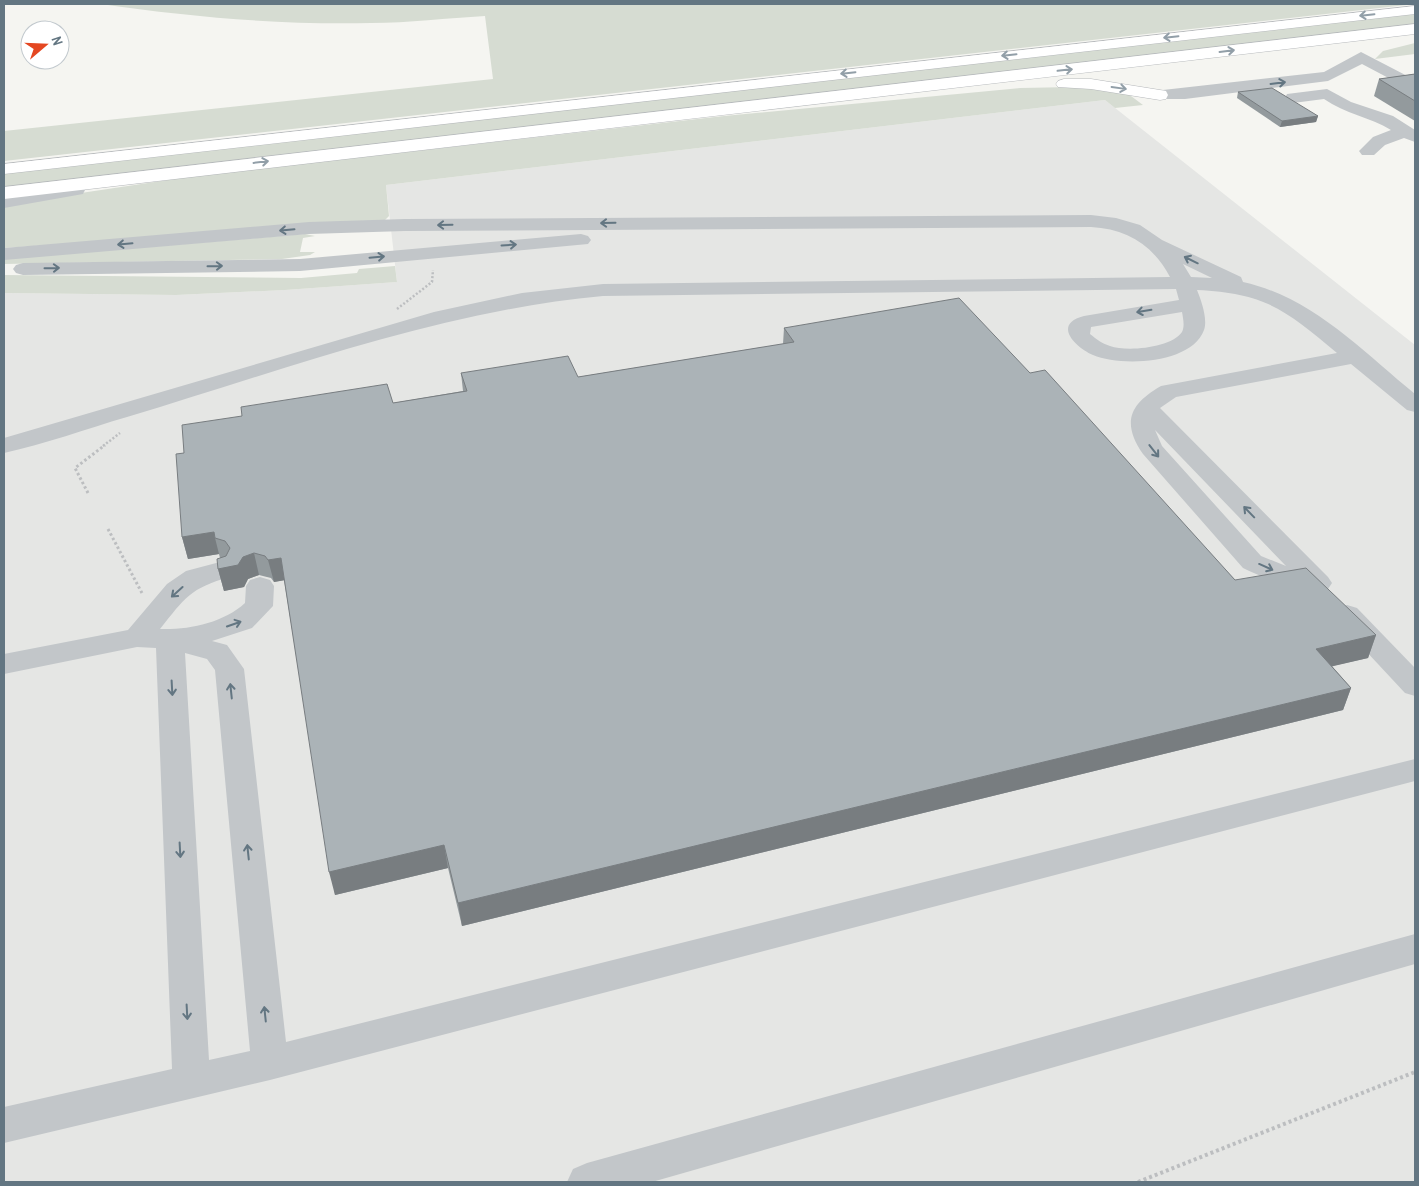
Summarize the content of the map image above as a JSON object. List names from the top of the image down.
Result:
{
  "north": "right"
}
